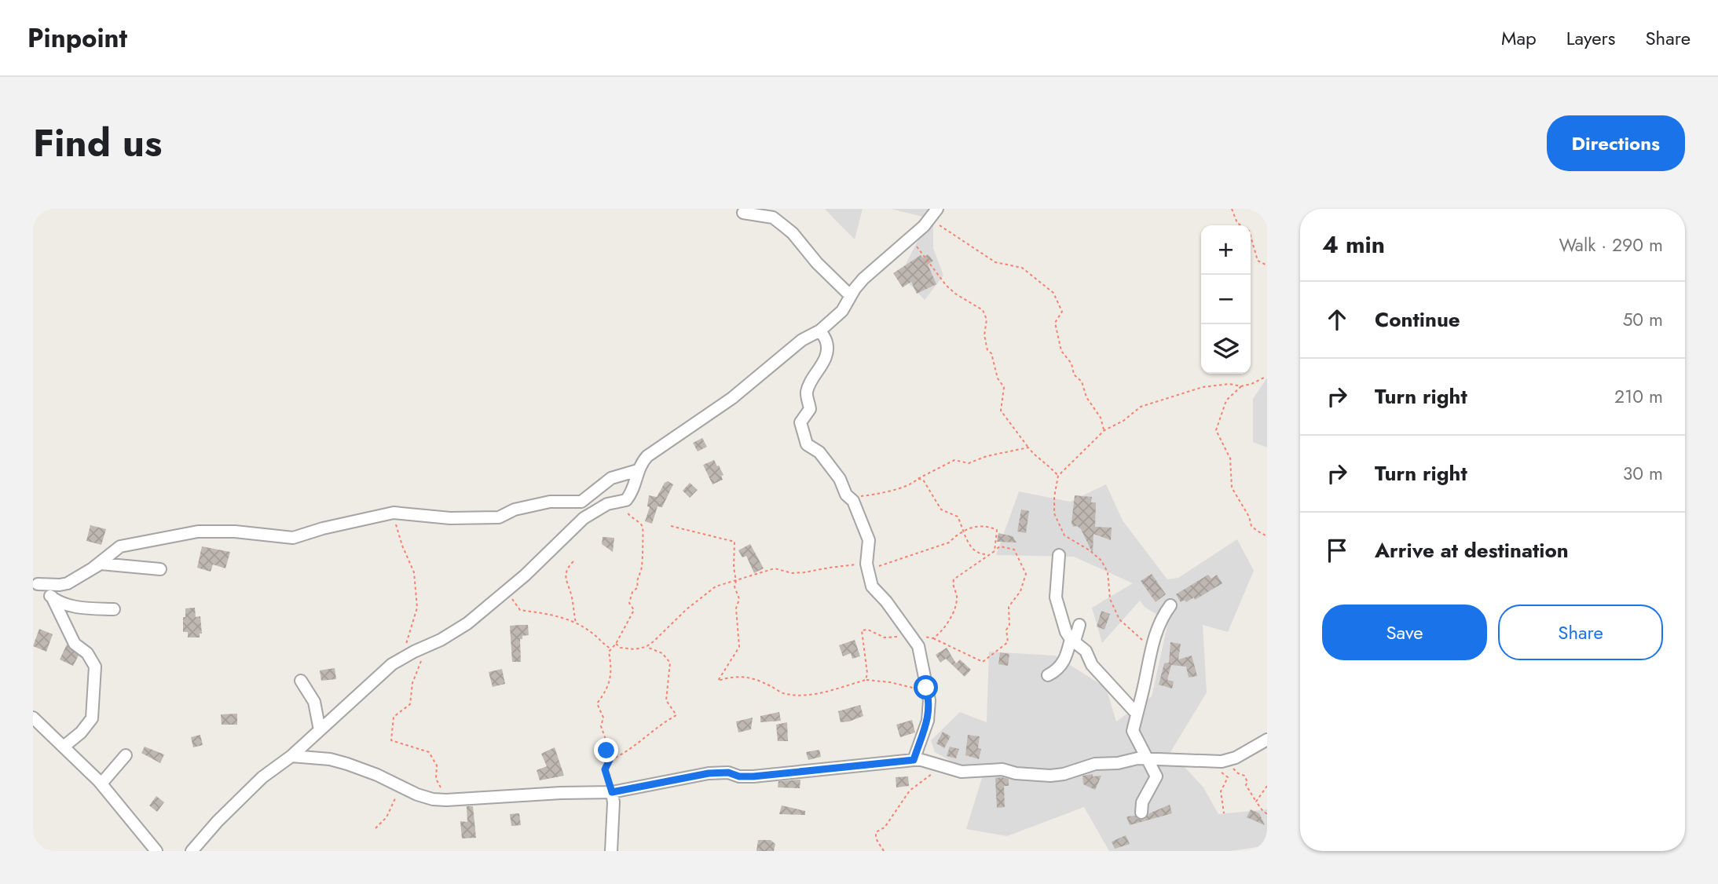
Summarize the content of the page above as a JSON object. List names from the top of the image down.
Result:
{
  "page": {
    "header": "Pinpoint",
    "nav": ["Map", "Layers", "Share"],
    "title": "Find us",
    "buttons": [
      "Directions",
      ["Save", "Share"]
    ],
    "heading": ["4 min", "Walk · 290 m"],
    "map_buttons": ["+", "−"],
    "list": [
      ["Continue", "50 m"],
      ["Turn right", "210 m"],
      ["Turn right", "30 m"],
      "Arrive at destination"
    ]
  }
}
